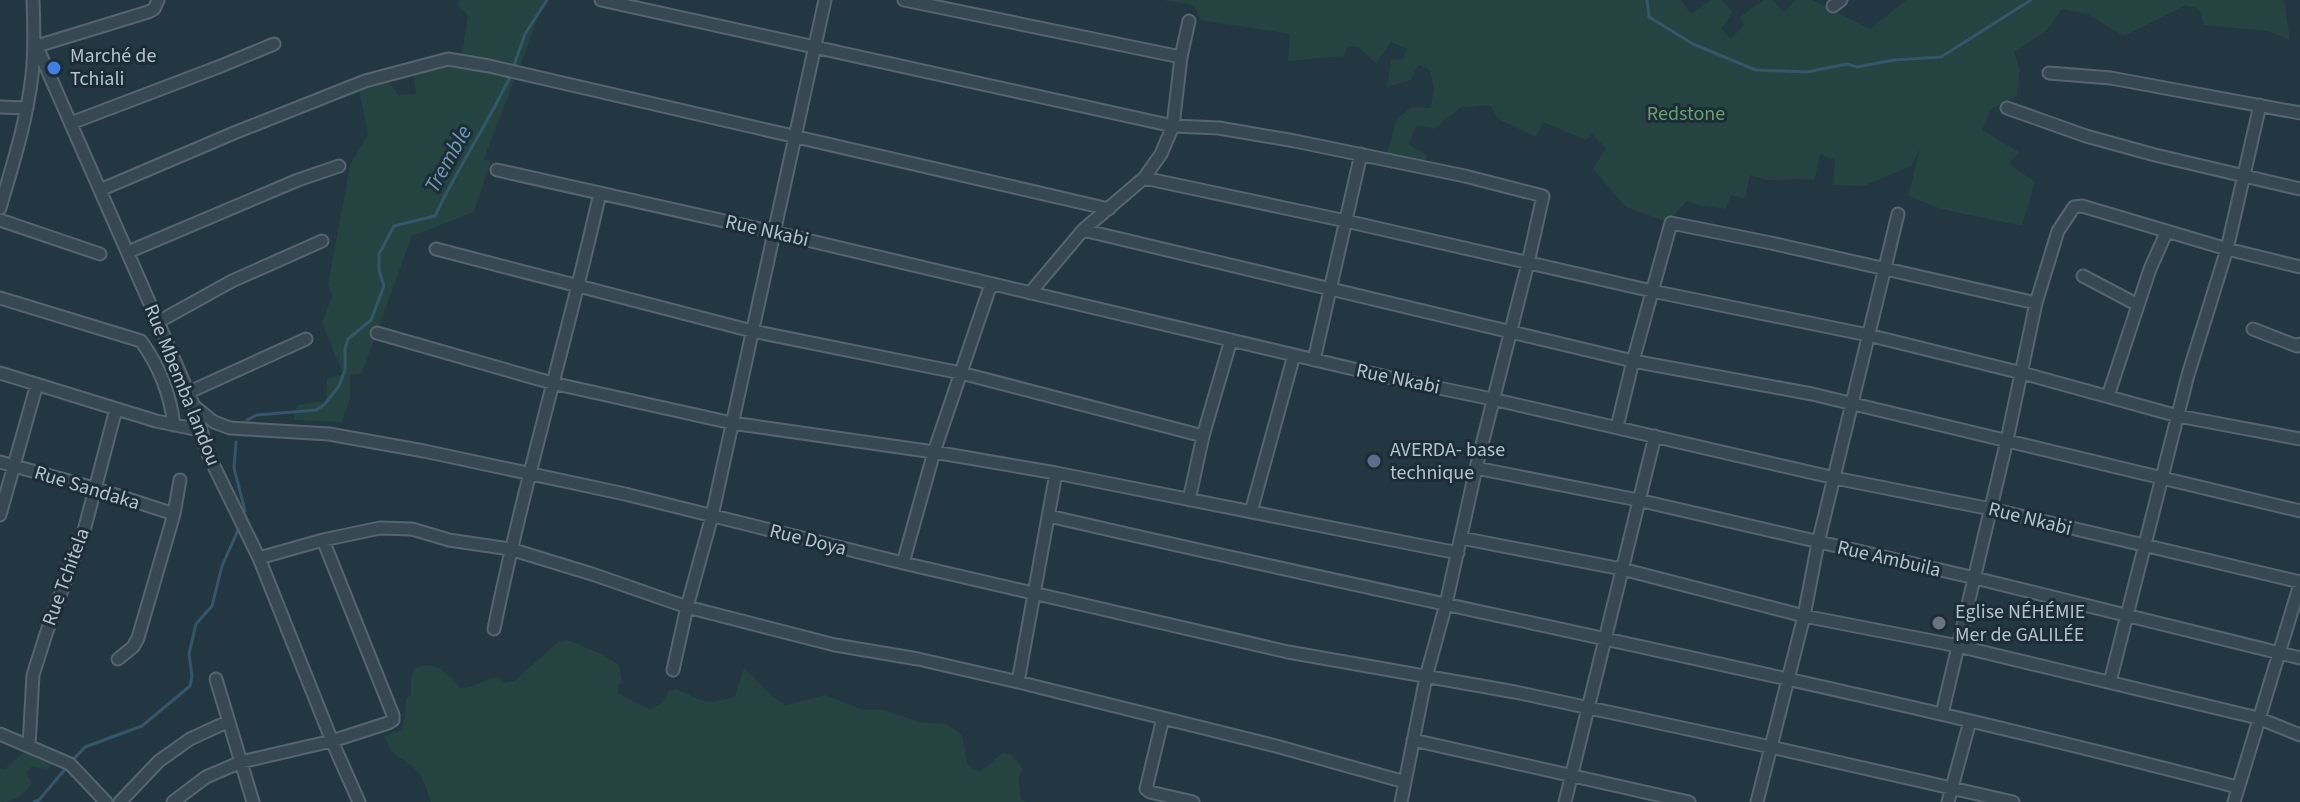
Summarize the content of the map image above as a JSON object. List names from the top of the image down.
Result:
{
  "streets": {
    "street": [
      "Rue Nkabi",
      "Rue Mbemba landou",
      "Rue Sandaka",
      "Rue Doya",
      "Rue Ambuila",
      "Rue Tchitela"
    ]
  },
  "crossings": [
    ["Rue Mbemba landou", "Rue Doya"],
    ["Rue Sandaka", "Rue Tchitela"]
  ],
  "water": ["Tremble"],
  "parks": ["Redstone"],
  "places": ["Marché de Tchiali", "AVERDA- base technique", "Eglise NÉHÉMIE Mer de GALILÉE"]
}
